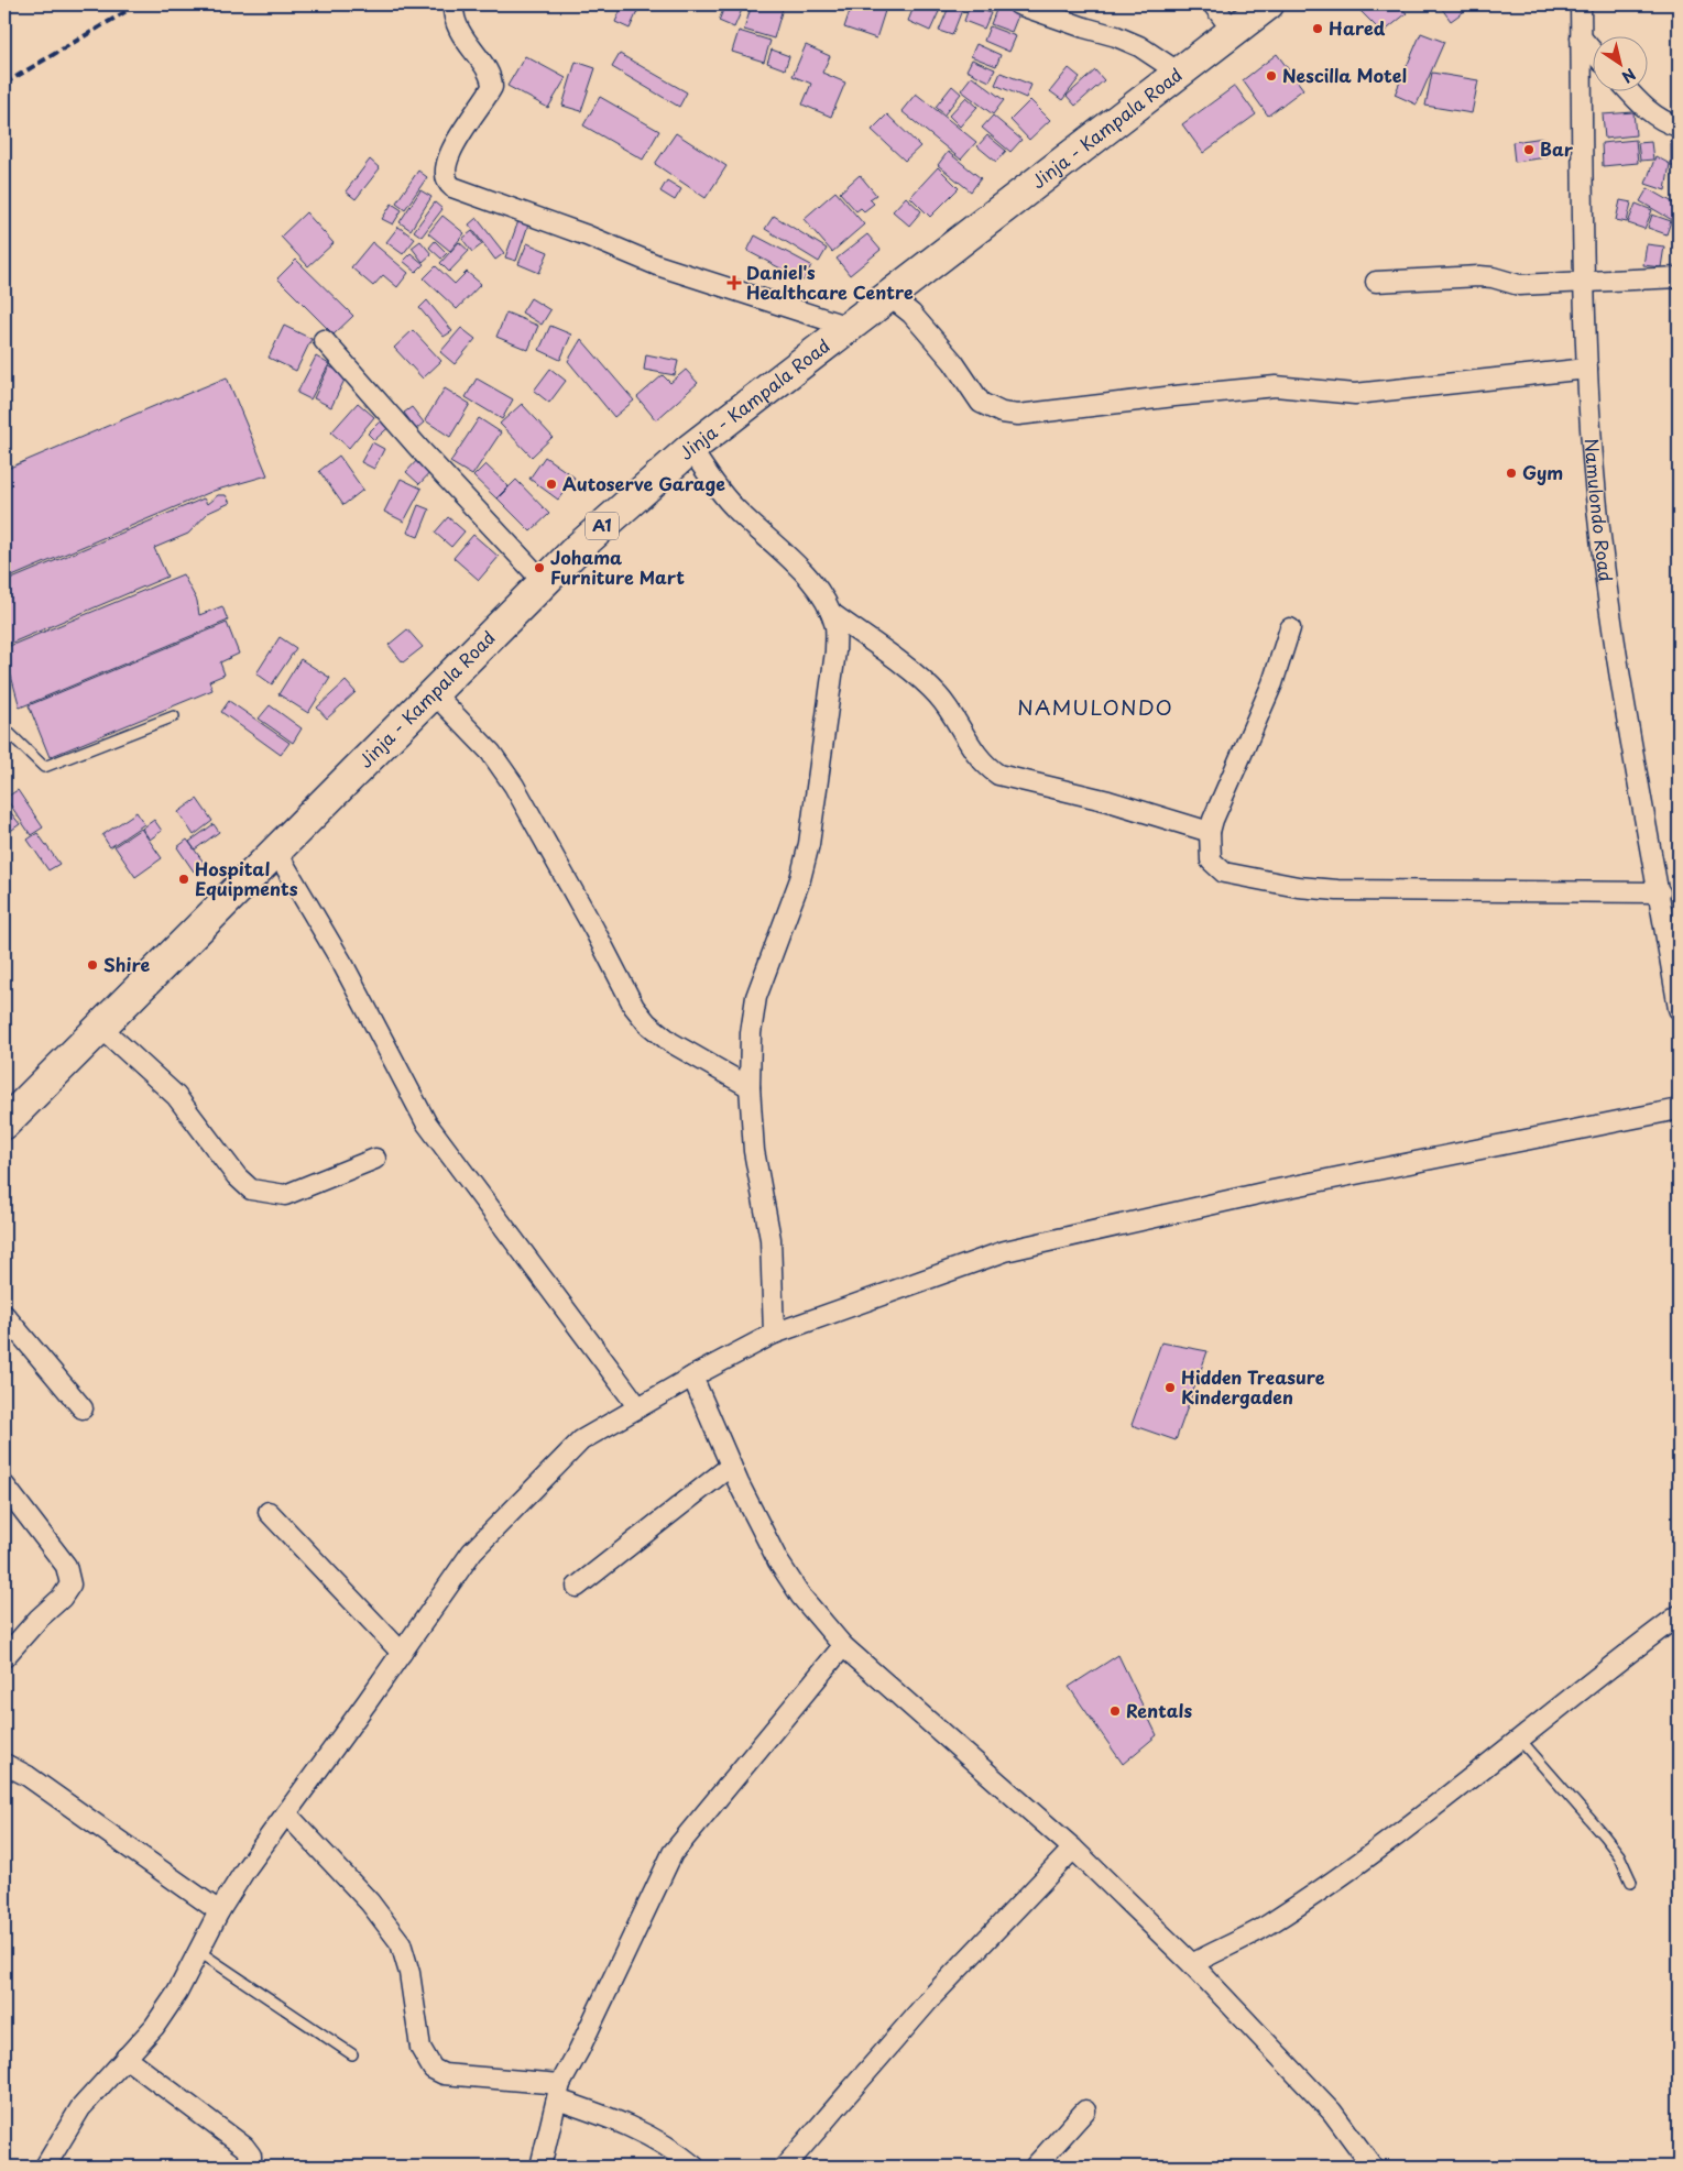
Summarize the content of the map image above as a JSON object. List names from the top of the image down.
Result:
{
  "streets": {
    "highway": ["Jinja - Kampala Road", "A1"],
    "street": ["Namulondo Road"]
  },
  "districts": ["NAMULONDO"],
  "places": {
    "other": [
      "Hared",
      "Nescilla Motel",
      "Bar",
      "Gym",
      "Autoserve Garage",
      "Johama Furniture Mart",
      "Hospital Equipments",
      "Shire",
      "Hidden Treasure Kindergaden",
      "Rentals"
    ],
    "health": ["Daniel's Healthcare Centre"]
  },
  "north": "bottom right"
}
